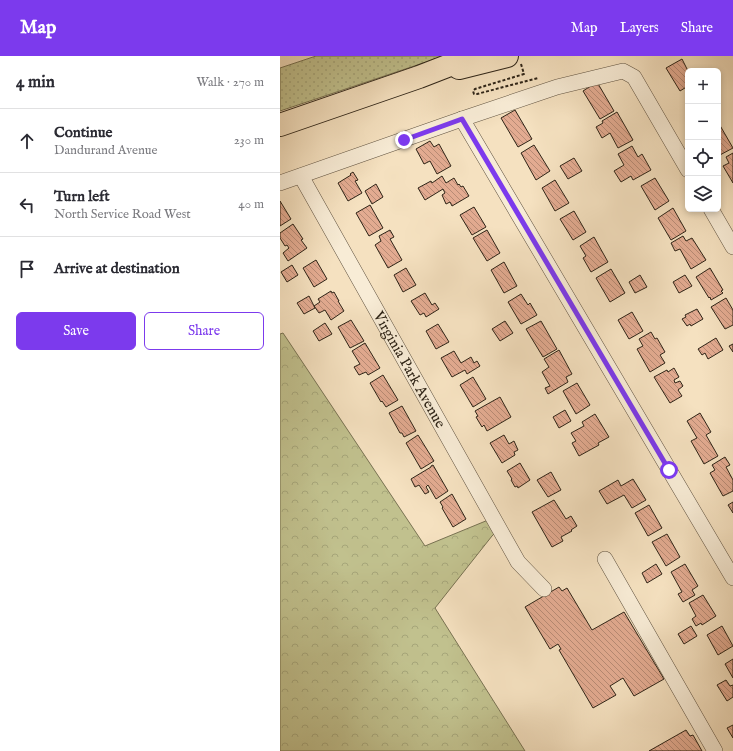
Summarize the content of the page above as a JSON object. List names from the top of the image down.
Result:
{
  "streets": {
    "street": ["Virginia Park Avenue"]
  },
  "page": {
    "header": "Map",
    "nav": ["Map", "Layers", "Share"],
    "heading": ["4 min", "Walk · 270 m"],
    "map_buttons": ["+", "−"],
    "list": [
      ["Continue", "Dandurand Avenue", "230 m"],
      ["Turn left", "North Service Road West", "40 m"],
      "Arrive at destination"
    ],
    "buttons": ["Save", "Share"]
  }
}
